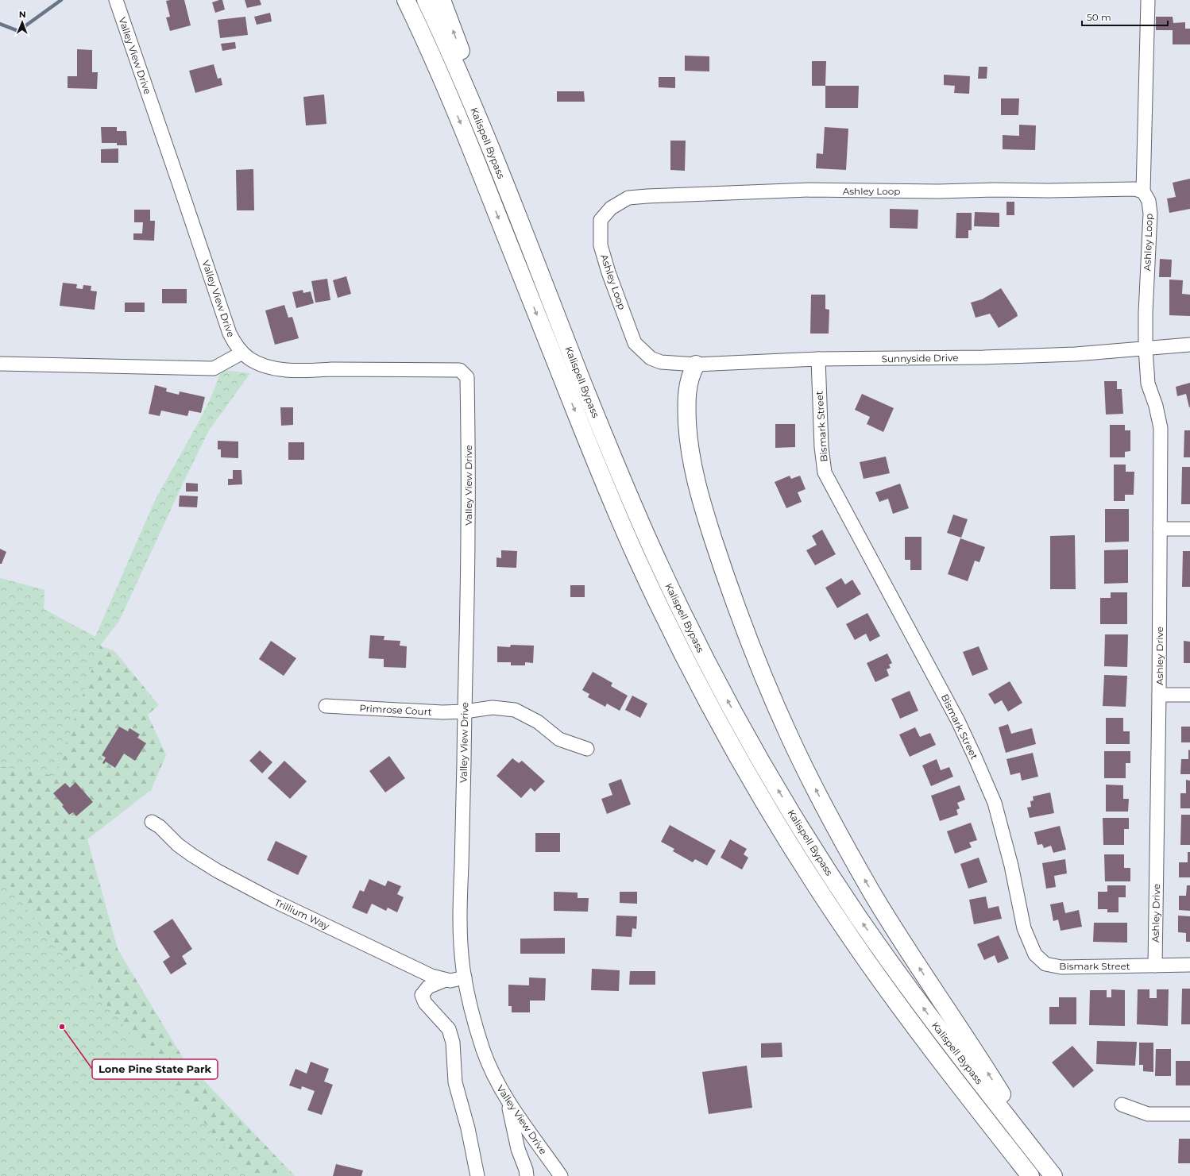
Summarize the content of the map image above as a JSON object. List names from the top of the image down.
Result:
{
  "streets": {
    "highway": ["Kalispell Bypass"],
    "street": [
      "Valley View Drive",
      "Ashley Loop",
      "Sunnyside Drive",
      "Bismark Street",
      "Ashley Drive",
      "Primrose Court",
      "Trillium Way"
    ]
  },
  "crossings": [
    ["Valley View Drive", "Primrose Court"],
    ["Valley View Drive", "Trillium Way"],
    ["Ashley Loop", "Sunnyside Drive"],
    ["Ashley Loop", "Ashley Drive"],
    ["Sunnyside Drive", "Bismark Street"],
    ["Sunnyside Drive", "Ashley Drive"],
    ["Bismark Street", "Ashley Drive"]
  ],
  "places": ["Lone Pine State Park"],
  "scale_bar": "50 m",
  "north": "top"
}
